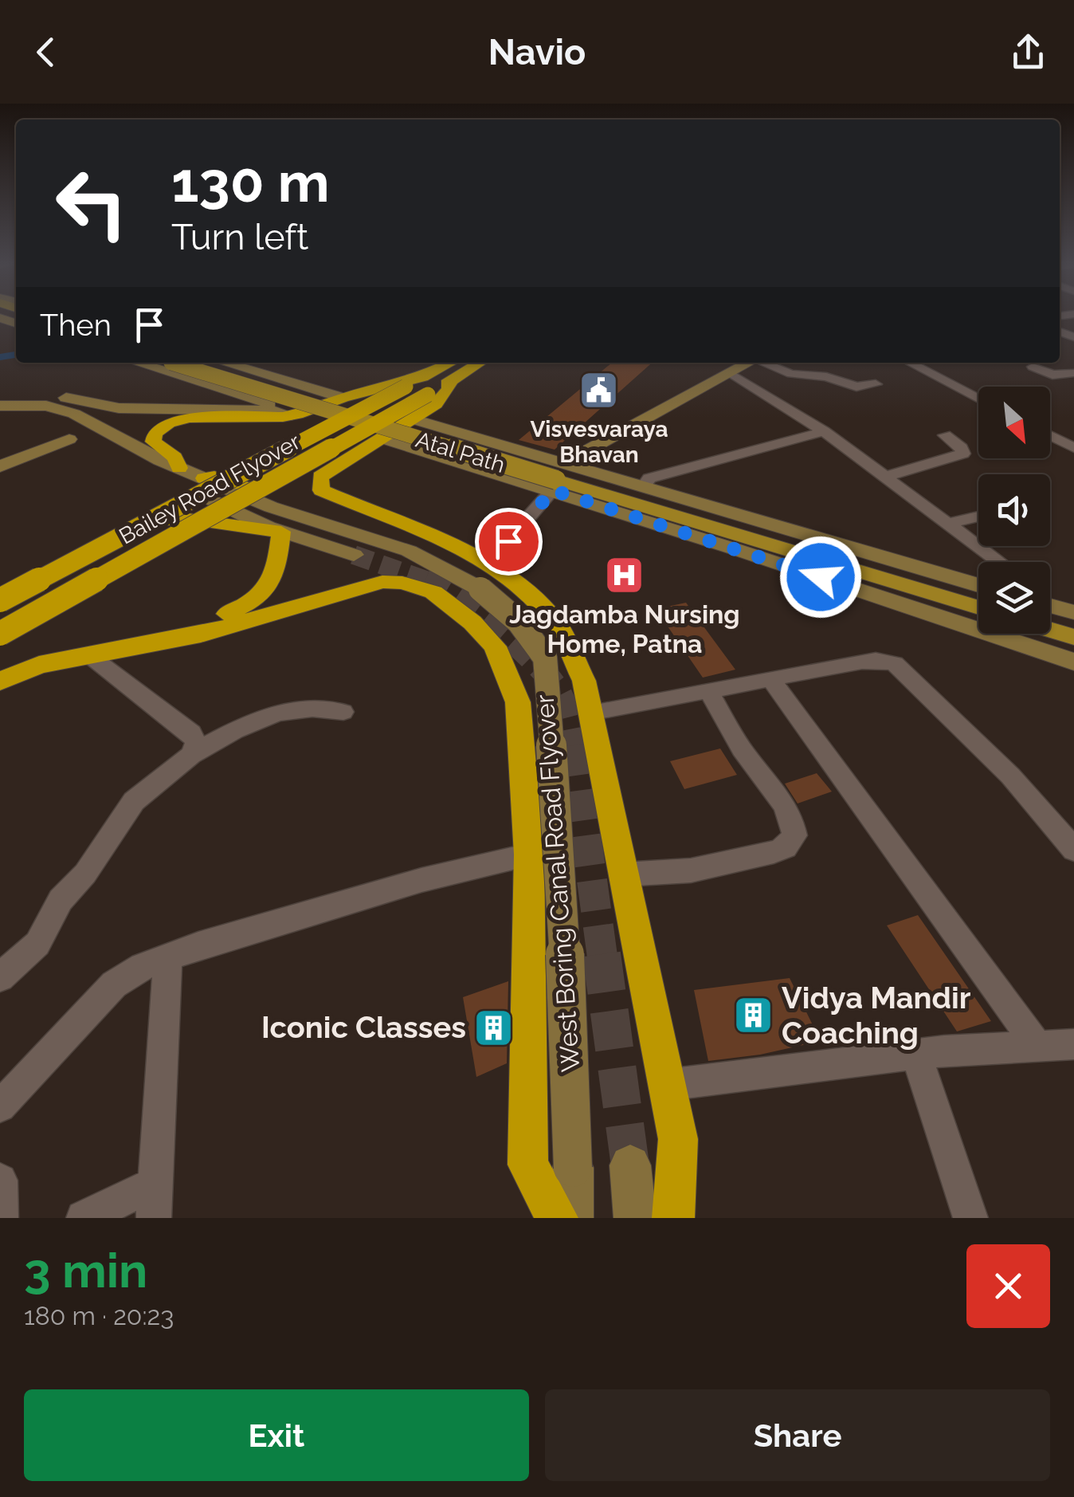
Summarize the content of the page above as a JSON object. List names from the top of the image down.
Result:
{
  "streets": {
    "highway": ["Bailey Road Flyover"],
    "main road": ["Atal Path", "West Boring Canal Road Flyover"]
  },
  "places": {
    "public building": ["Visvesvaraya Bhavan"],
    "hospital": ["Jagdamba Nursing Home, Patna"],
    "building": ["Vidya Mandir Coaching", "Iconic Classes"]
  },
  "north": "bottom right",
  "page": {
    "header": "Navio",
    "turn": ["130 m", "Turn left"],
    "then": "Then",
    "heading": ["3 min", "180 m · 20:23"],
    "buttons": ["Exit", "Share"]
  }
}
